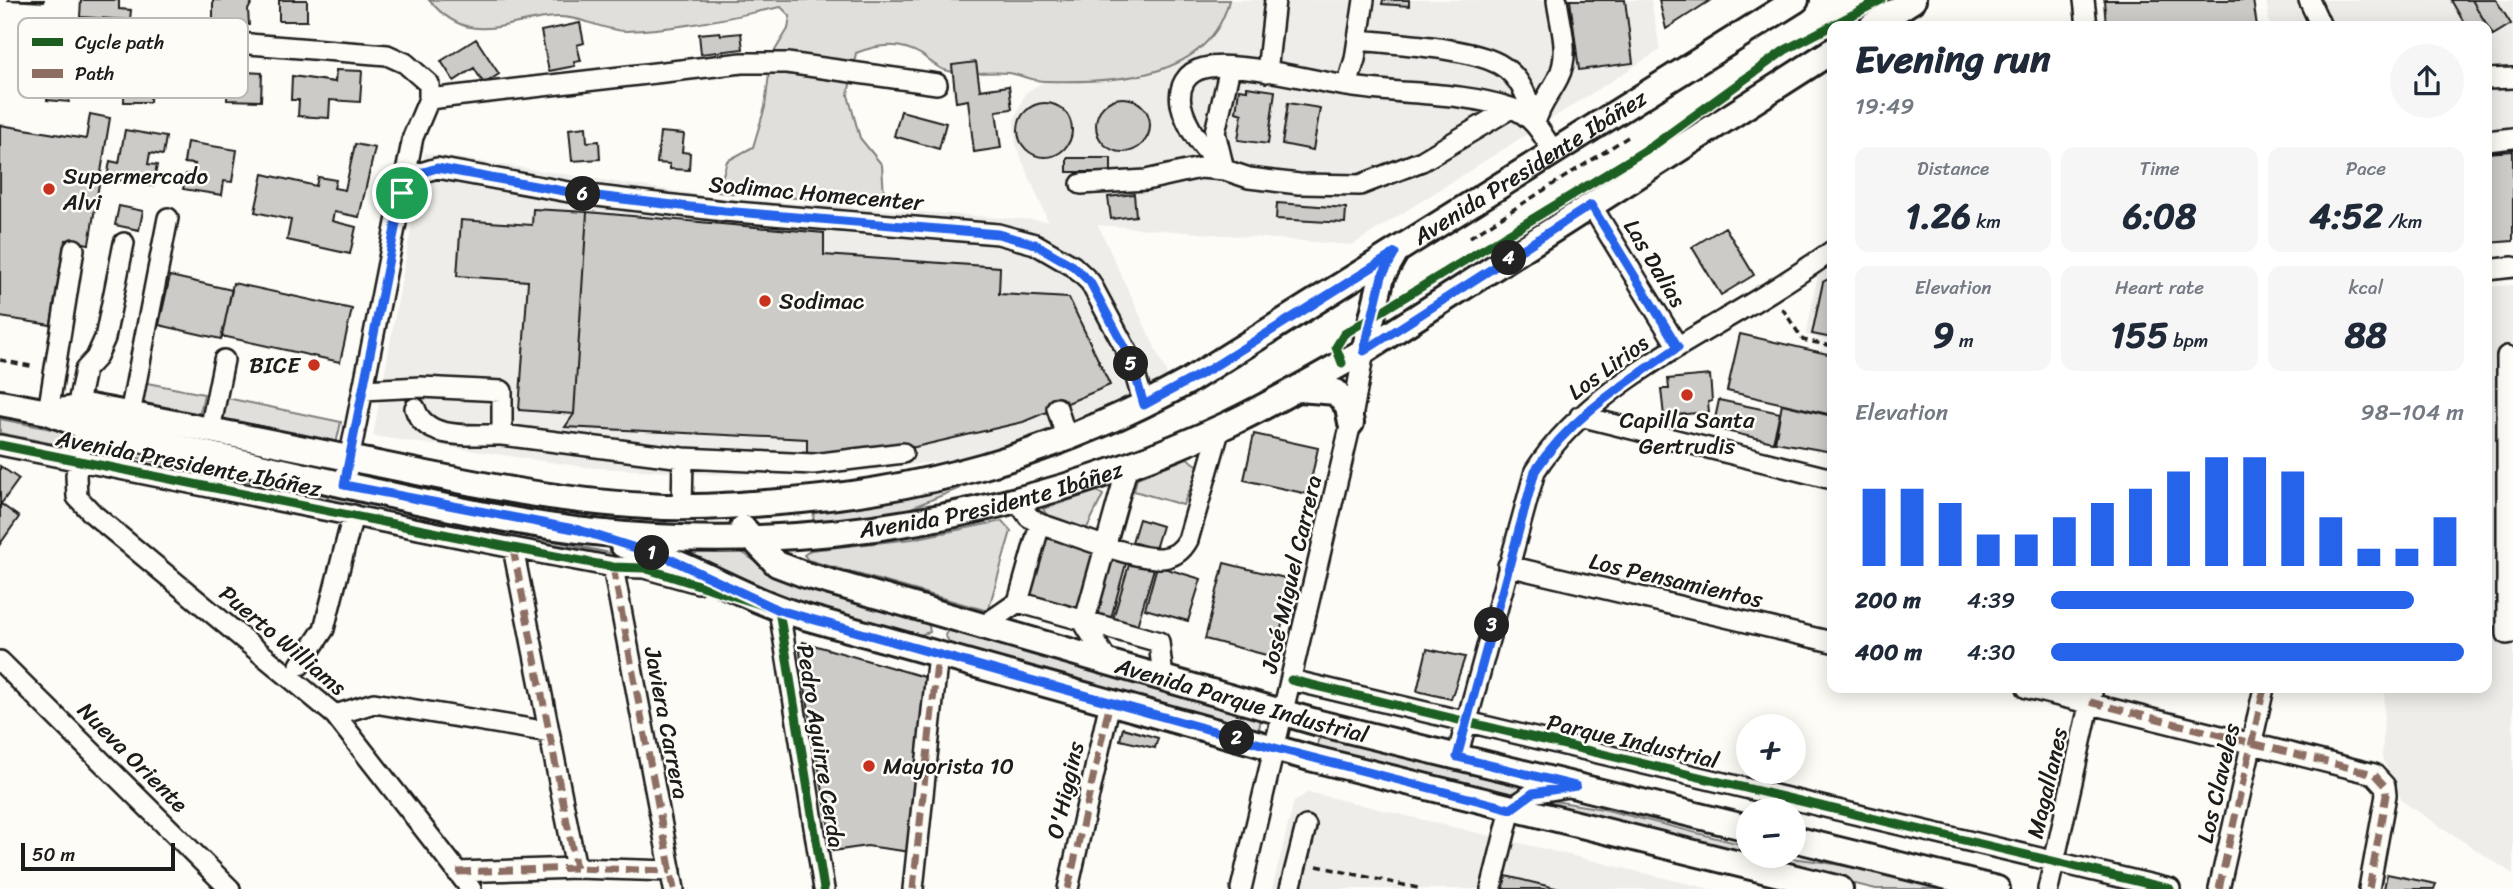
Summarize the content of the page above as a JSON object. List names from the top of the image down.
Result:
{
  "streets": {
    "main road": ["Avenida Presidente Ibáñez", "Avenida Parque Industrial"],
    "street": [
      "Sodimac Homecenter",
      "Las Dalias",
      "Los Lirios",
      "José Miguel Carrera",
      "Los Pensamientos",
      "Puerto Williams",
      "Javiera Carrera",
      "Parque Industrial",
      "Pedro Aguirre Cerda",
      "Nueva Oriente",
      "Magallanes",
      "Los Claveles",
      "O'Higgins"
    ]
  },
  "crossings": [
    ["Avenida Presidente Ibáñez", "Sodimac Homecenter"],
    ["Avenida Presidente Ibáñez", "Las Dalias"],
    ["Avenida Presidente Ibáñez", "José Miguel Carrera"],
    ["Avenida Presidente Ibáñez", "Puerto Williams"],
    ["Avenida Presidente Ibáñez", "Avenida Parque Industrial"],
    ["Avenida Presidente Ibáñez", "Javiera Carrera"],
    ["Avenida Presidente Ibáñez", "Pedro Aguirre Cerda"],
    ["Las Dalias", "Los Lirios"],
    ["Los Lirios", "Los Pensamientos"],
    ["Los Lirios", "Avenida Parque Industrial"],
    ["Los Lirios", "Parque Industrial"],
    ["José Miguel Carrera", "Avenida Parque Industrial"],
    ["José Miguel Carrera", "Parque Industrial"],
    ["Avenida Parque Industrial", "Pedro Aguirre Cerda"],
    ["Avenida Parque Industrial", "O'Higgins"],
    ["Parque Industrial", "Magallanes"]
  ],
  "places": [
    "Supermercado Alvi",
    "Sodimac",
    "BICE",
    "Capilla Santa Gertrudis",
    "Mayorista 10"
  ],
  "legend": ["Cycle path", "Path"],
  "scale_bar": "50 m",
  "page": {
    "heading": ["Evening run", "19:49"],
    "stats": [
      ["Distance", "1.26 km"],
      ["Time", "6:08"],
      ["Pace", "4:52 /km"],
      ["Elevation", "9 m"],
      ["Heart rate", "155 bpm"],
      ["kcal", "88"]
    ],
    "pins": [
      "6",
      "4",
      "5",
      "1",
      "3",
      "2"
    ],
    "chart": ["Elevation", "98–104 m"],
    "list": [
      {
        "name": "200 m",
        "note": "4:39"
      },
      {
        "name": "400 m",
        "note": "4:30"
      }
    ],
    "map_buttons": ["+", "−"],
    "scale": "50 m"
  }
}
